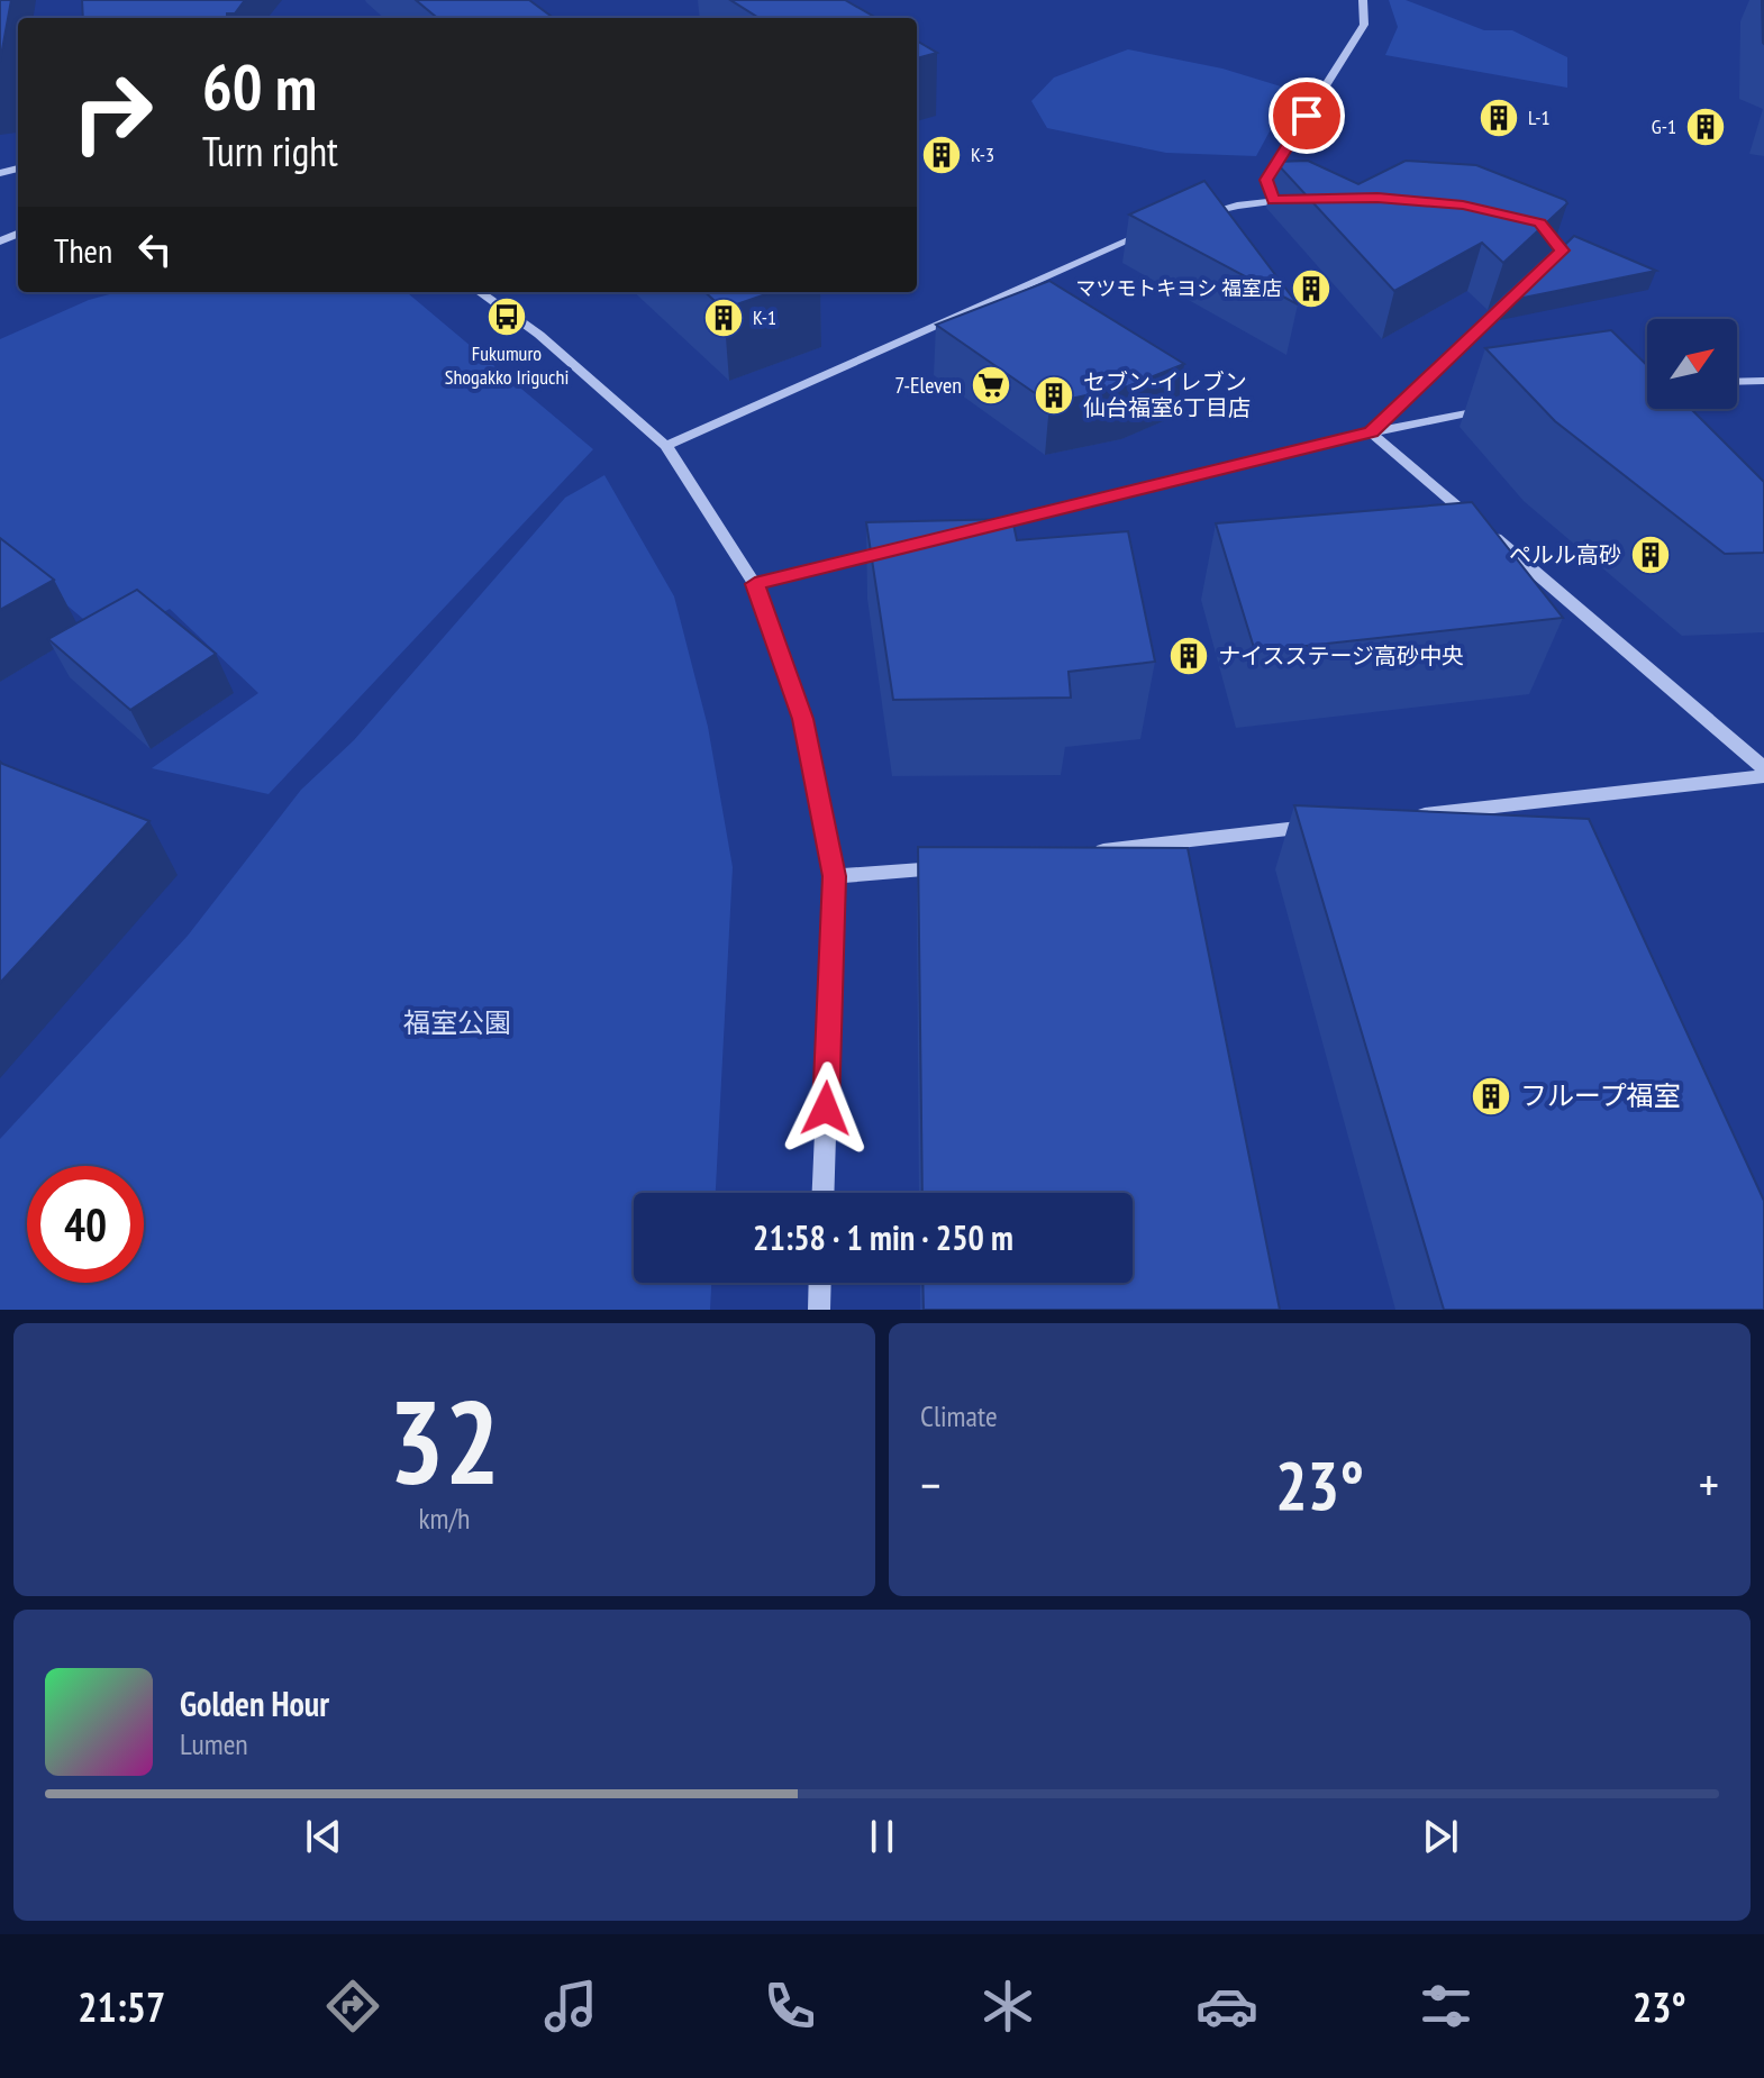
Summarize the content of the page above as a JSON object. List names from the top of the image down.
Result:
{
  "parks": ["福室公園"],
  "places": {
    "building": [
      "L-1",
      "G-1",
      "K-3",
      "マツモトキヨシ 福室店",
      "K-1",
      "セブン-イレブン 仙台福室6丁目店",
      "ペルル高砂",
      "ナイスステージ高砂中央",
      "フループ福室"
    ],
    "bus stop": ["Fukumuro Shogakko Iriguchi"],
    "supermarket": ["7-Eleven"]
  },
  "north": "top right",
  "page": {
    "turn": ["60 m", "Turn right"],
    "then": "Then",
    "limit": "40",
    "trip": "21:58 · 1 min · 250 m",
    "tile": [
      ["32", "km/h"],
      "Climate"
    ],
    "heat": ["−", "23°", "+"],
    "song": ["Golden Hour", "Lumen"],
    "tabs": ["21:57", "23°"]
  }
}
